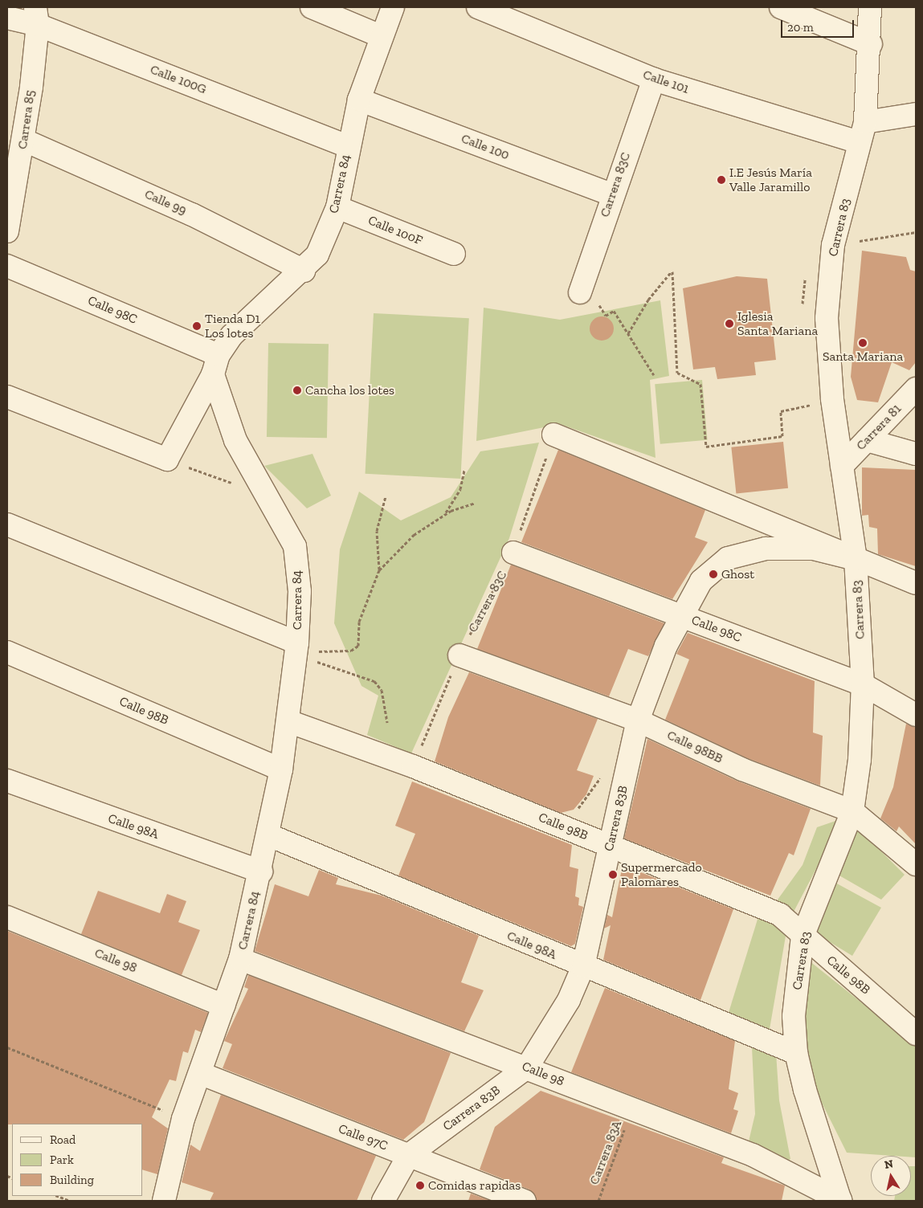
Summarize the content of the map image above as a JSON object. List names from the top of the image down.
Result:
{
  "streets": {
    "street": [
      "Calle 100G",
      "Calle 101",
      "Carrera 85",
      "Calle 100",
      "Carrera 84",
      "Carrera 83C",
      "Calle 99",
      "Carrera 83",
      "Calle 100F",
      "Calle 98C",
      "Carrera 81",
      "Calle 98B",
      "Calle 98BB",
      "Carrera 83B",
      "Calle 98A",
      "Calle 98",
      "Calle 97C"
    ],
    "path": ["Carrera 83A"]
  },
  "crossings": [
    ["Calle 100G", "Carrera 85"],
    ["Calle 100G", "Carrera 84"],
    ["Calle 101", "Carrera 83C"],
    ["Calle 101", "Carrera 83"],
    ["Carrera 85", "Calle 99"],
    ["Calle 100", "Carrera 84"],
    ["Calle 100", "Carrera 83C"],
    ["Carrera 84", "Calle 99"],
    ["Carrera 84", "Calle 100F"],
    ["Carrera 84", "Calle 98C"],
    ["Carrera 84", "Calle 98B"],
    ["Carrera 84", "Calle 98A"],
    ["Carrera 84", "Calle 98"],
    ["Carrera 84", "Calle 97C"],
    ["Carrera 83C", "Calle 98C"],
    ["Carrera 83C", "Calle 98B"],
    ["Carrera 83C", "Calle 98BB"],
    ["Carrera 83", "Calle 98C"],
    ["Carrera 83", "Carrera 81"],
    ["Carrera 83", "Calle 98B"],
    ["Carrera 83", "Calle 98BB"],
    ["Carrera 83", "Carrera 83B"],
    ["Carrera 83", "Calle 98A"],
    ["Carrera 83", "Calle 98"],
    ["Calle 98C", "Carrera 83B"],
    ["Calle 98B", "Carrera 83B"],
    ["Calle 98BB", "Carrera 83B"],
    ["Carrera 83B", "Calle 98A"],
    ["Carrera 83B", "Calle 98"],
    ["Carrera 83B", "Calle 97C"],
    ["Calle 98", "Carrera 83A"]
  ],
  "places": [
    "I.E Jesús María Valle Jaramillo",
    "Iglesia Santa Mariana",
    "Tienda D1 Los lotes",
    "Santa Mariana",
    "Cancha los lotes",
    "Ghost",
    "Supermercado Palomares",
    "Comidas rapidas"
  ],
  "legend": ["Road", "Park", "Building"],
  "scale_bar": "20 m",
  "north": "top"
}
